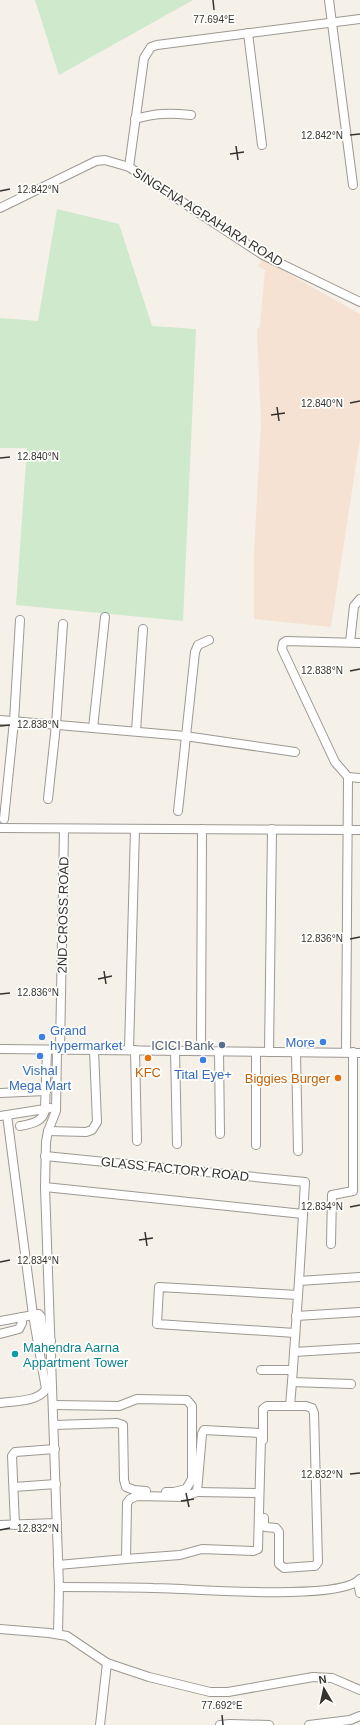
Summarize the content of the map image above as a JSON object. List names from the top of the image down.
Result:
{
  "streets": {
    "street": ["SINGENA AGRAHARA ROAD", "2ND CROSS ROAD", "GLASS FACTORY ROAD"]
  },
  "crossings": [
    ["2ND CROSS ROAD", "GLASS FACTORY ROAD"]
  ],
  "places": [
    "Grand hypermarket",
    "More",
    "ICICI Bank",
    "Vishal Mega Mart",
    "KFC",
    "Tital Eye+",
    "Biggies Burger",
    "Mahendra Aarna Appartment Tower"
  ],
  "north": "top",
  "coordinates": [
    "77.694°E",
    "12.842°N",
    "12.840°N",
    "12.838°N",
    "12.836°N",
    "12.834°N",
    "12.832°N",
    "77.692°E"
  ]
}
